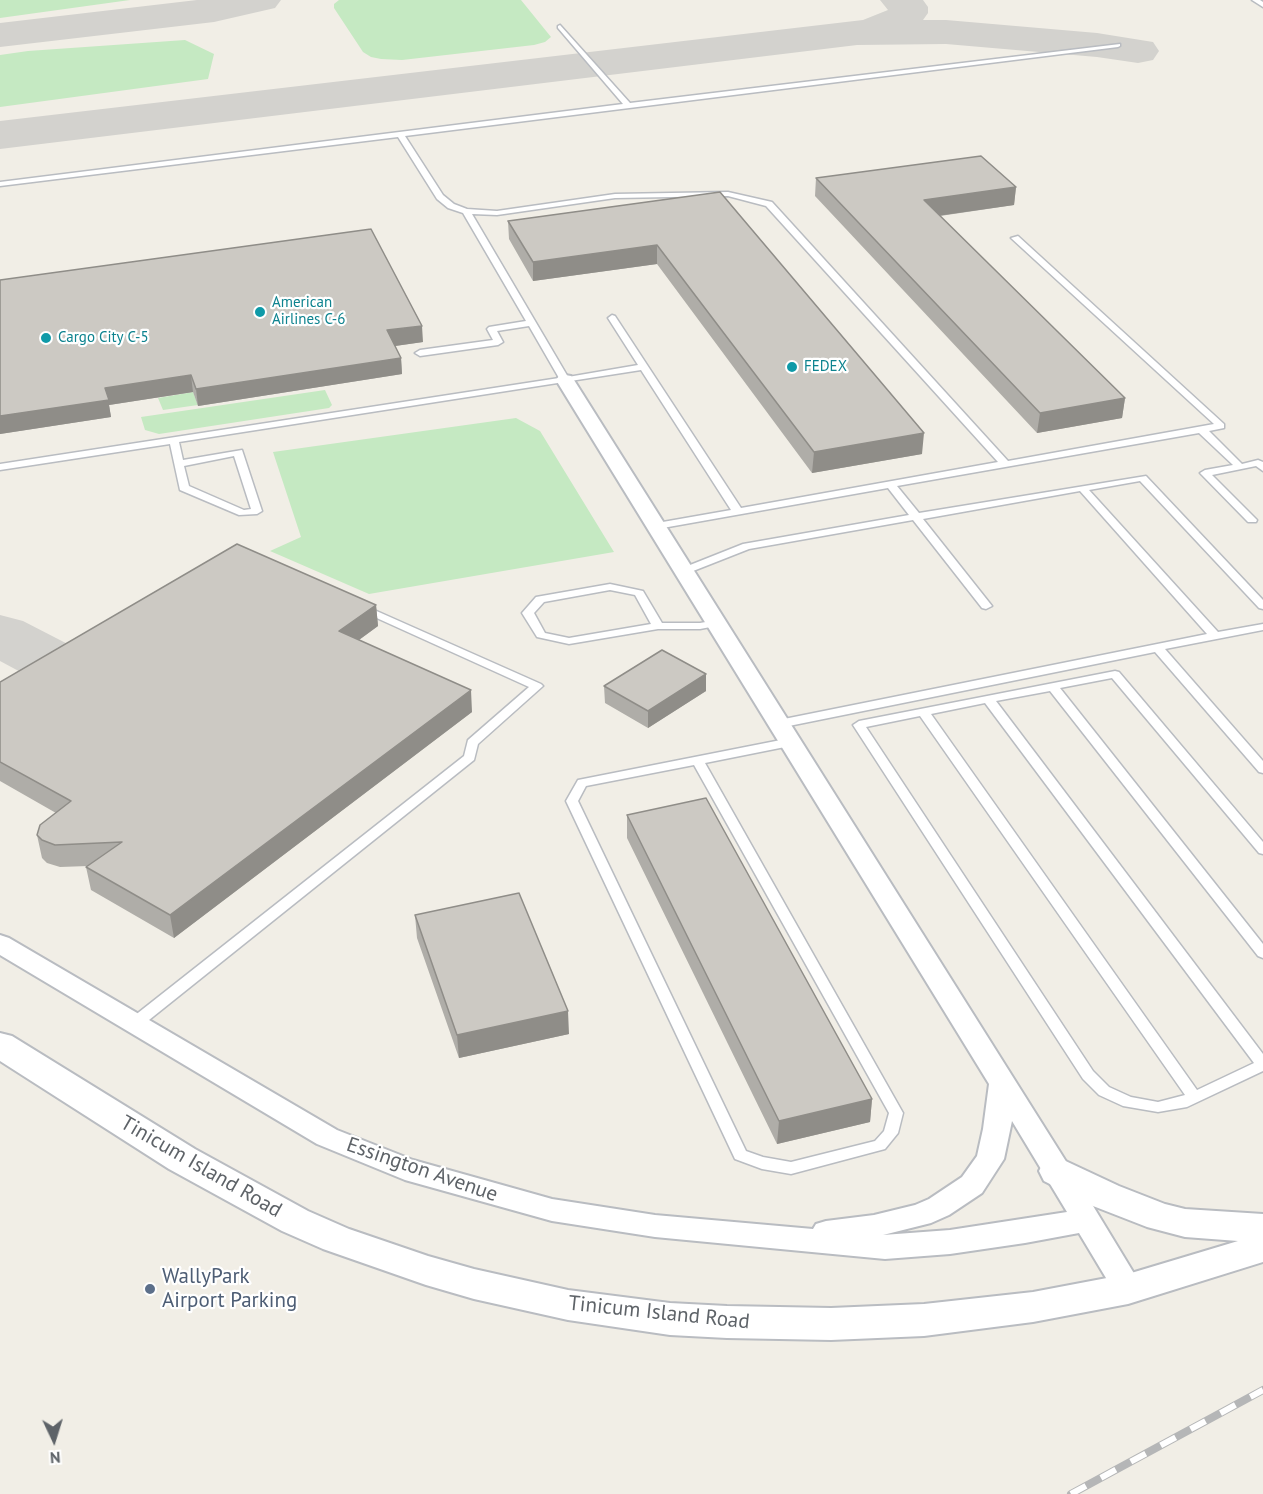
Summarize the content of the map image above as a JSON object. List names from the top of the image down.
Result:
{
  "streets": {
    "street": ["Tinicum Island Road", "Essington Avenue"]
  },
  "places": [
    "American Airlines C-6",
    "Cargo City C-5",
    "FEDEX",
    "WallyPark Airport Parking"
  ],
  "north": "bottom"
}
